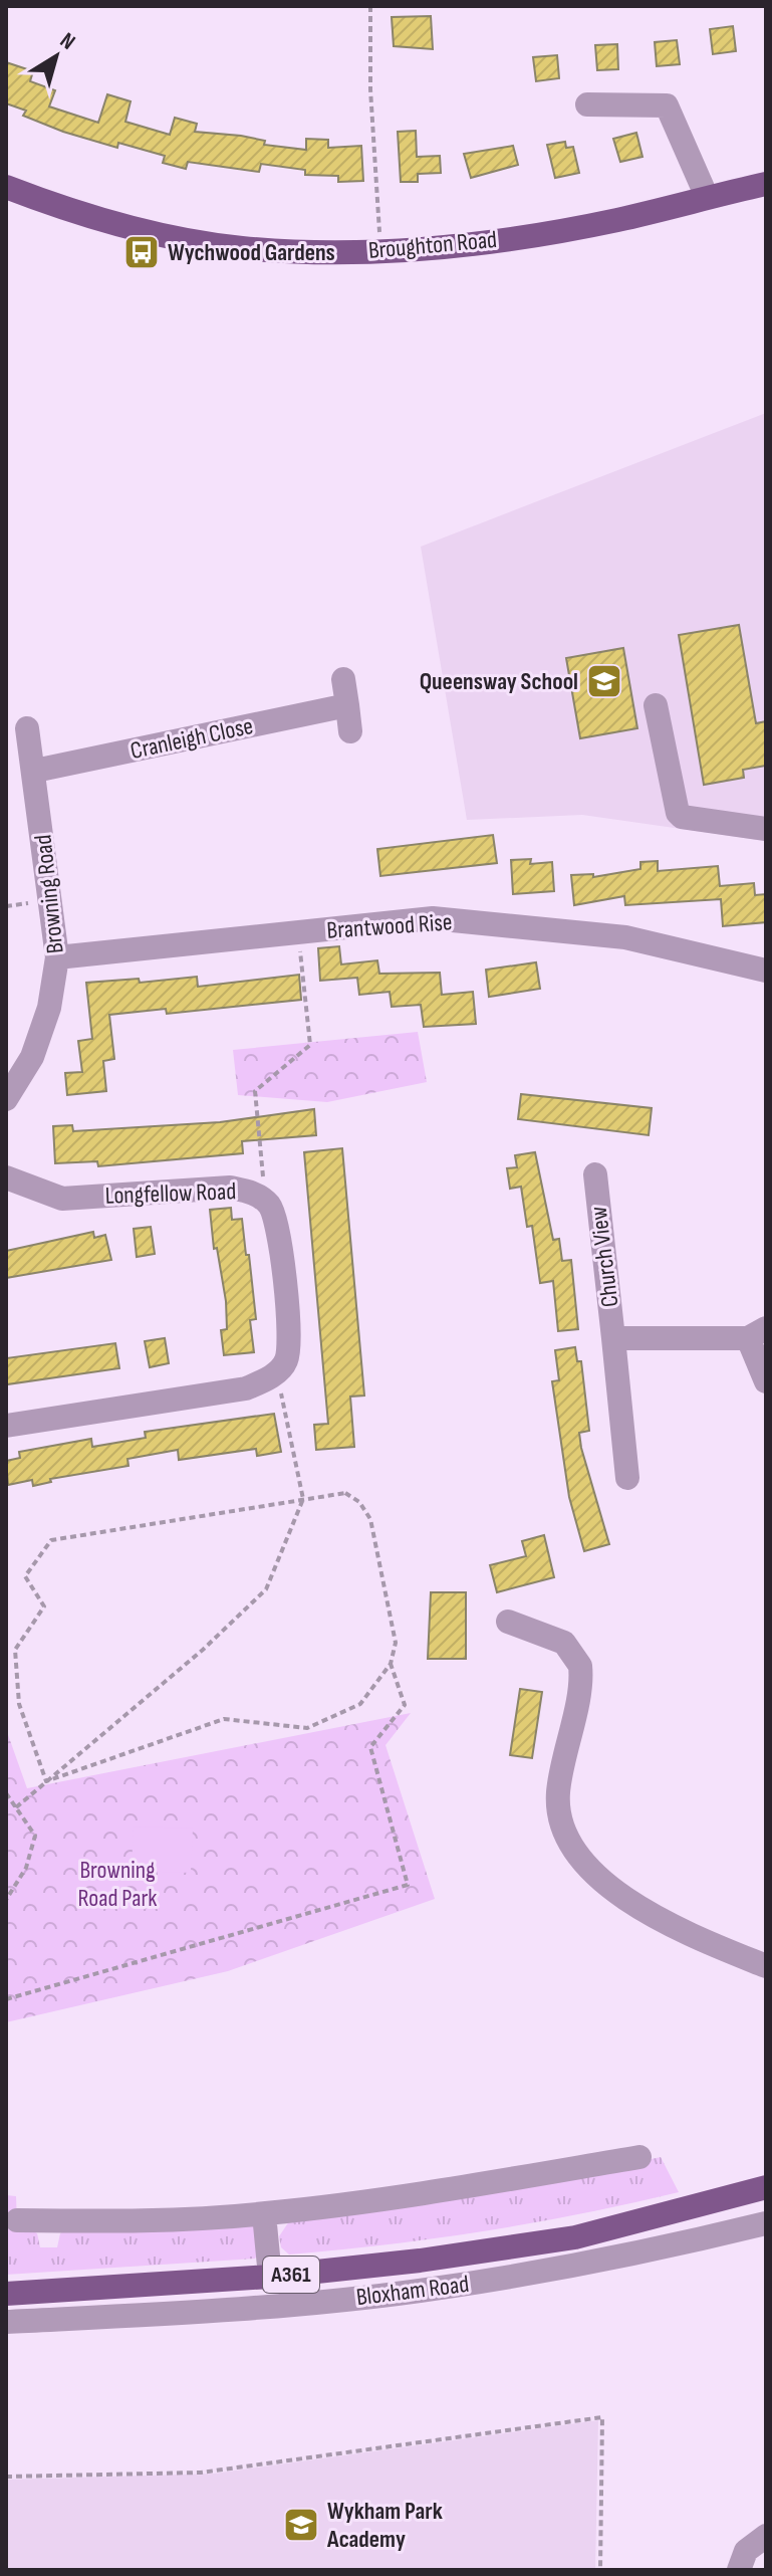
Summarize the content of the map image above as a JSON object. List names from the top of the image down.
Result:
{
  "streets": {
    "main road": ["Broughton Road", "A361", "Bloxham Road"],
    "street": [
      "Cranleigh Close",
      "Browning Road",
      "Brantwood Rise",
      "Longfellow Road",
      "Church View"
    ]
  },
  "crossings": [
    ["Cranleigh Close", "Browning Road"],
    ["Browning Road", "Brantwood Rise"]
  ],
  "parks": ["Browning Road Park"],
  "places": {
    "bus stop": ["Wychwood Gardens"],
    "school or university": ["Queensway School", "Wykham Park Academy"]
  },
  "north": "top right"
}
